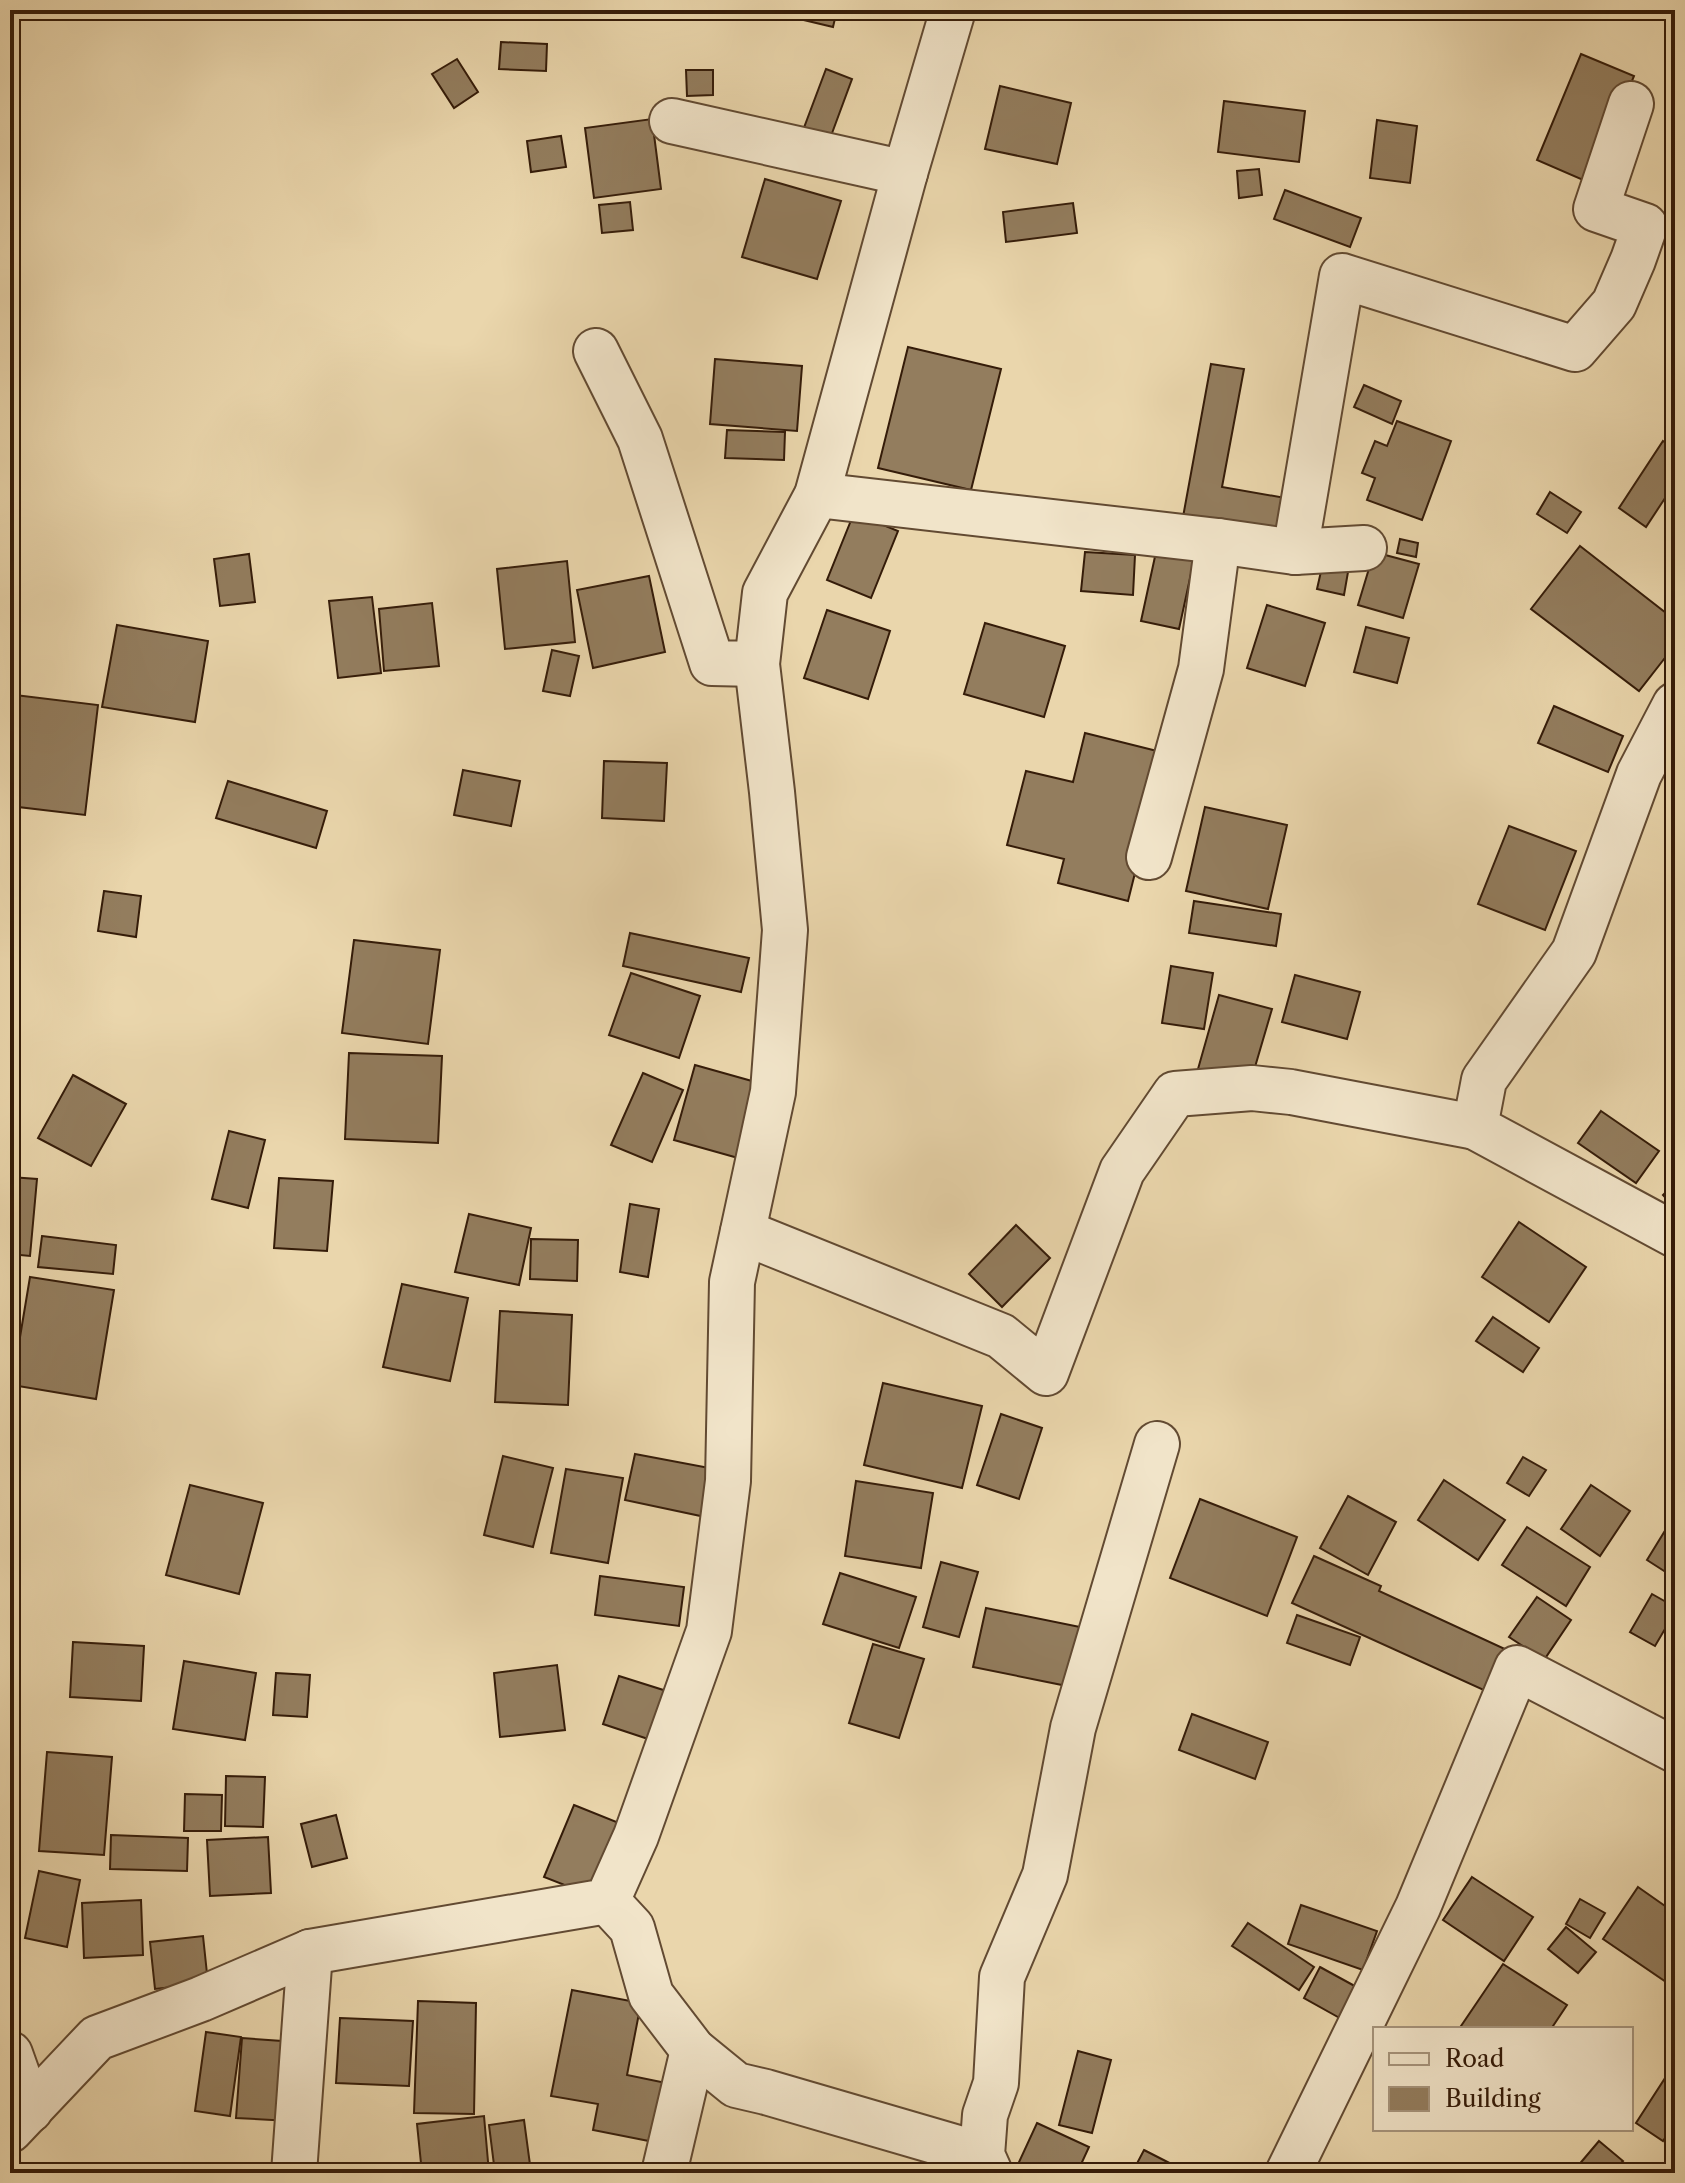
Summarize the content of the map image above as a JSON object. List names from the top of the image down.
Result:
{
  "legend": ["Road", "Building"]
}
